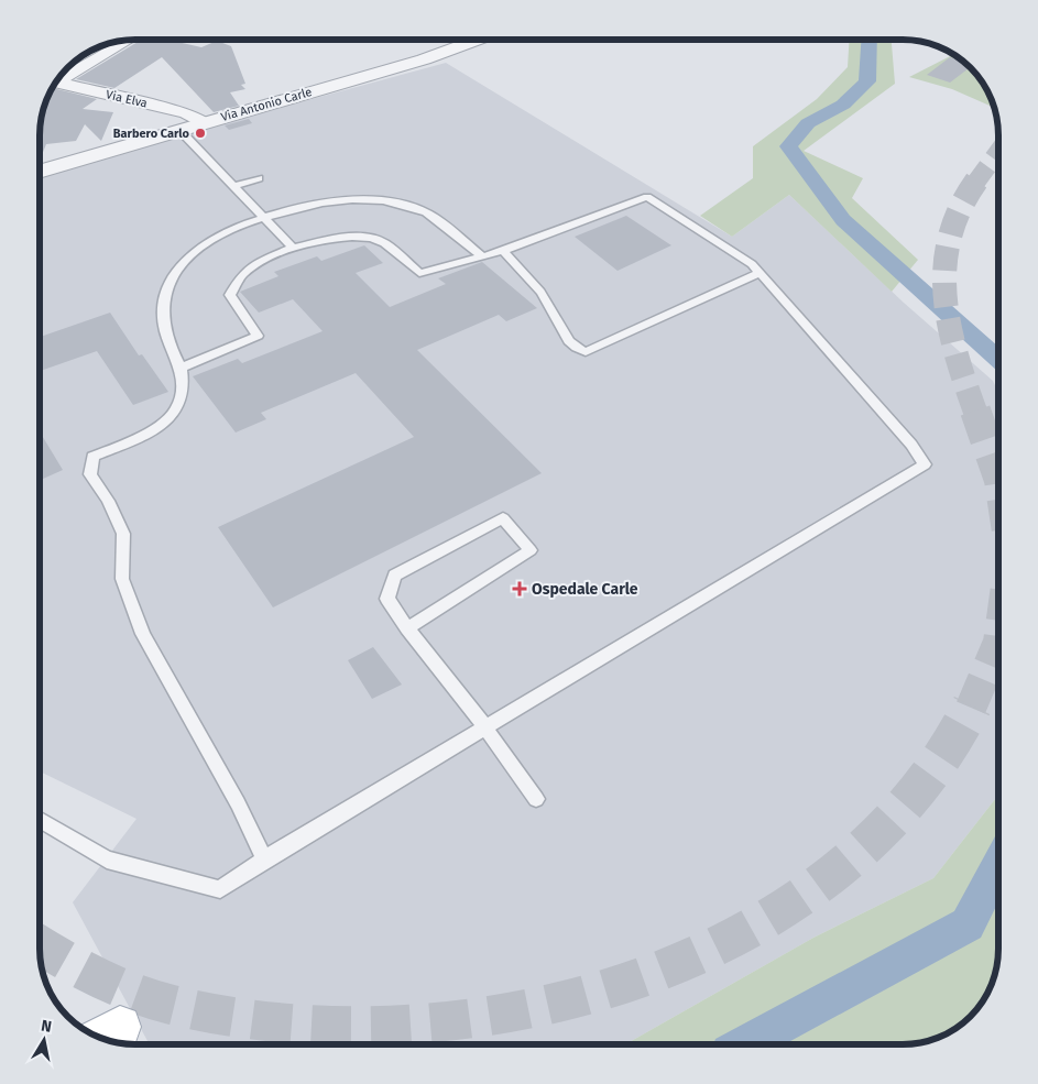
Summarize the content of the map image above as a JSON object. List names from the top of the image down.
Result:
{
  "streets": {
    "street": ["Via Elva", "Via Antonio Carle"]
  },
  "crossings": [
    ["Via Elva", "Via Antonio Carle"]
  ],
  "places": {
    "other": ["Barbero Carlo"],
    "health": ["Ospedale Carle"]
  },
  "north": "top"
}
